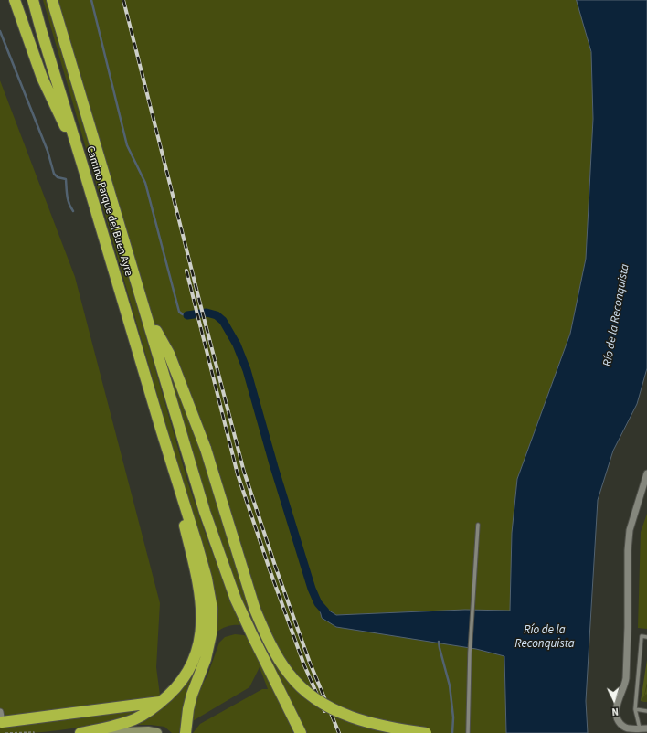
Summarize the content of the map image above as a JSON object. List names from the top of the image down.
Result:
{
  "streets": {
    "highway": ["Camino Parque del Buen Ayre"]
  },
  "water": ["Río de la Reconquista"],
  "north": "bottom"
}
